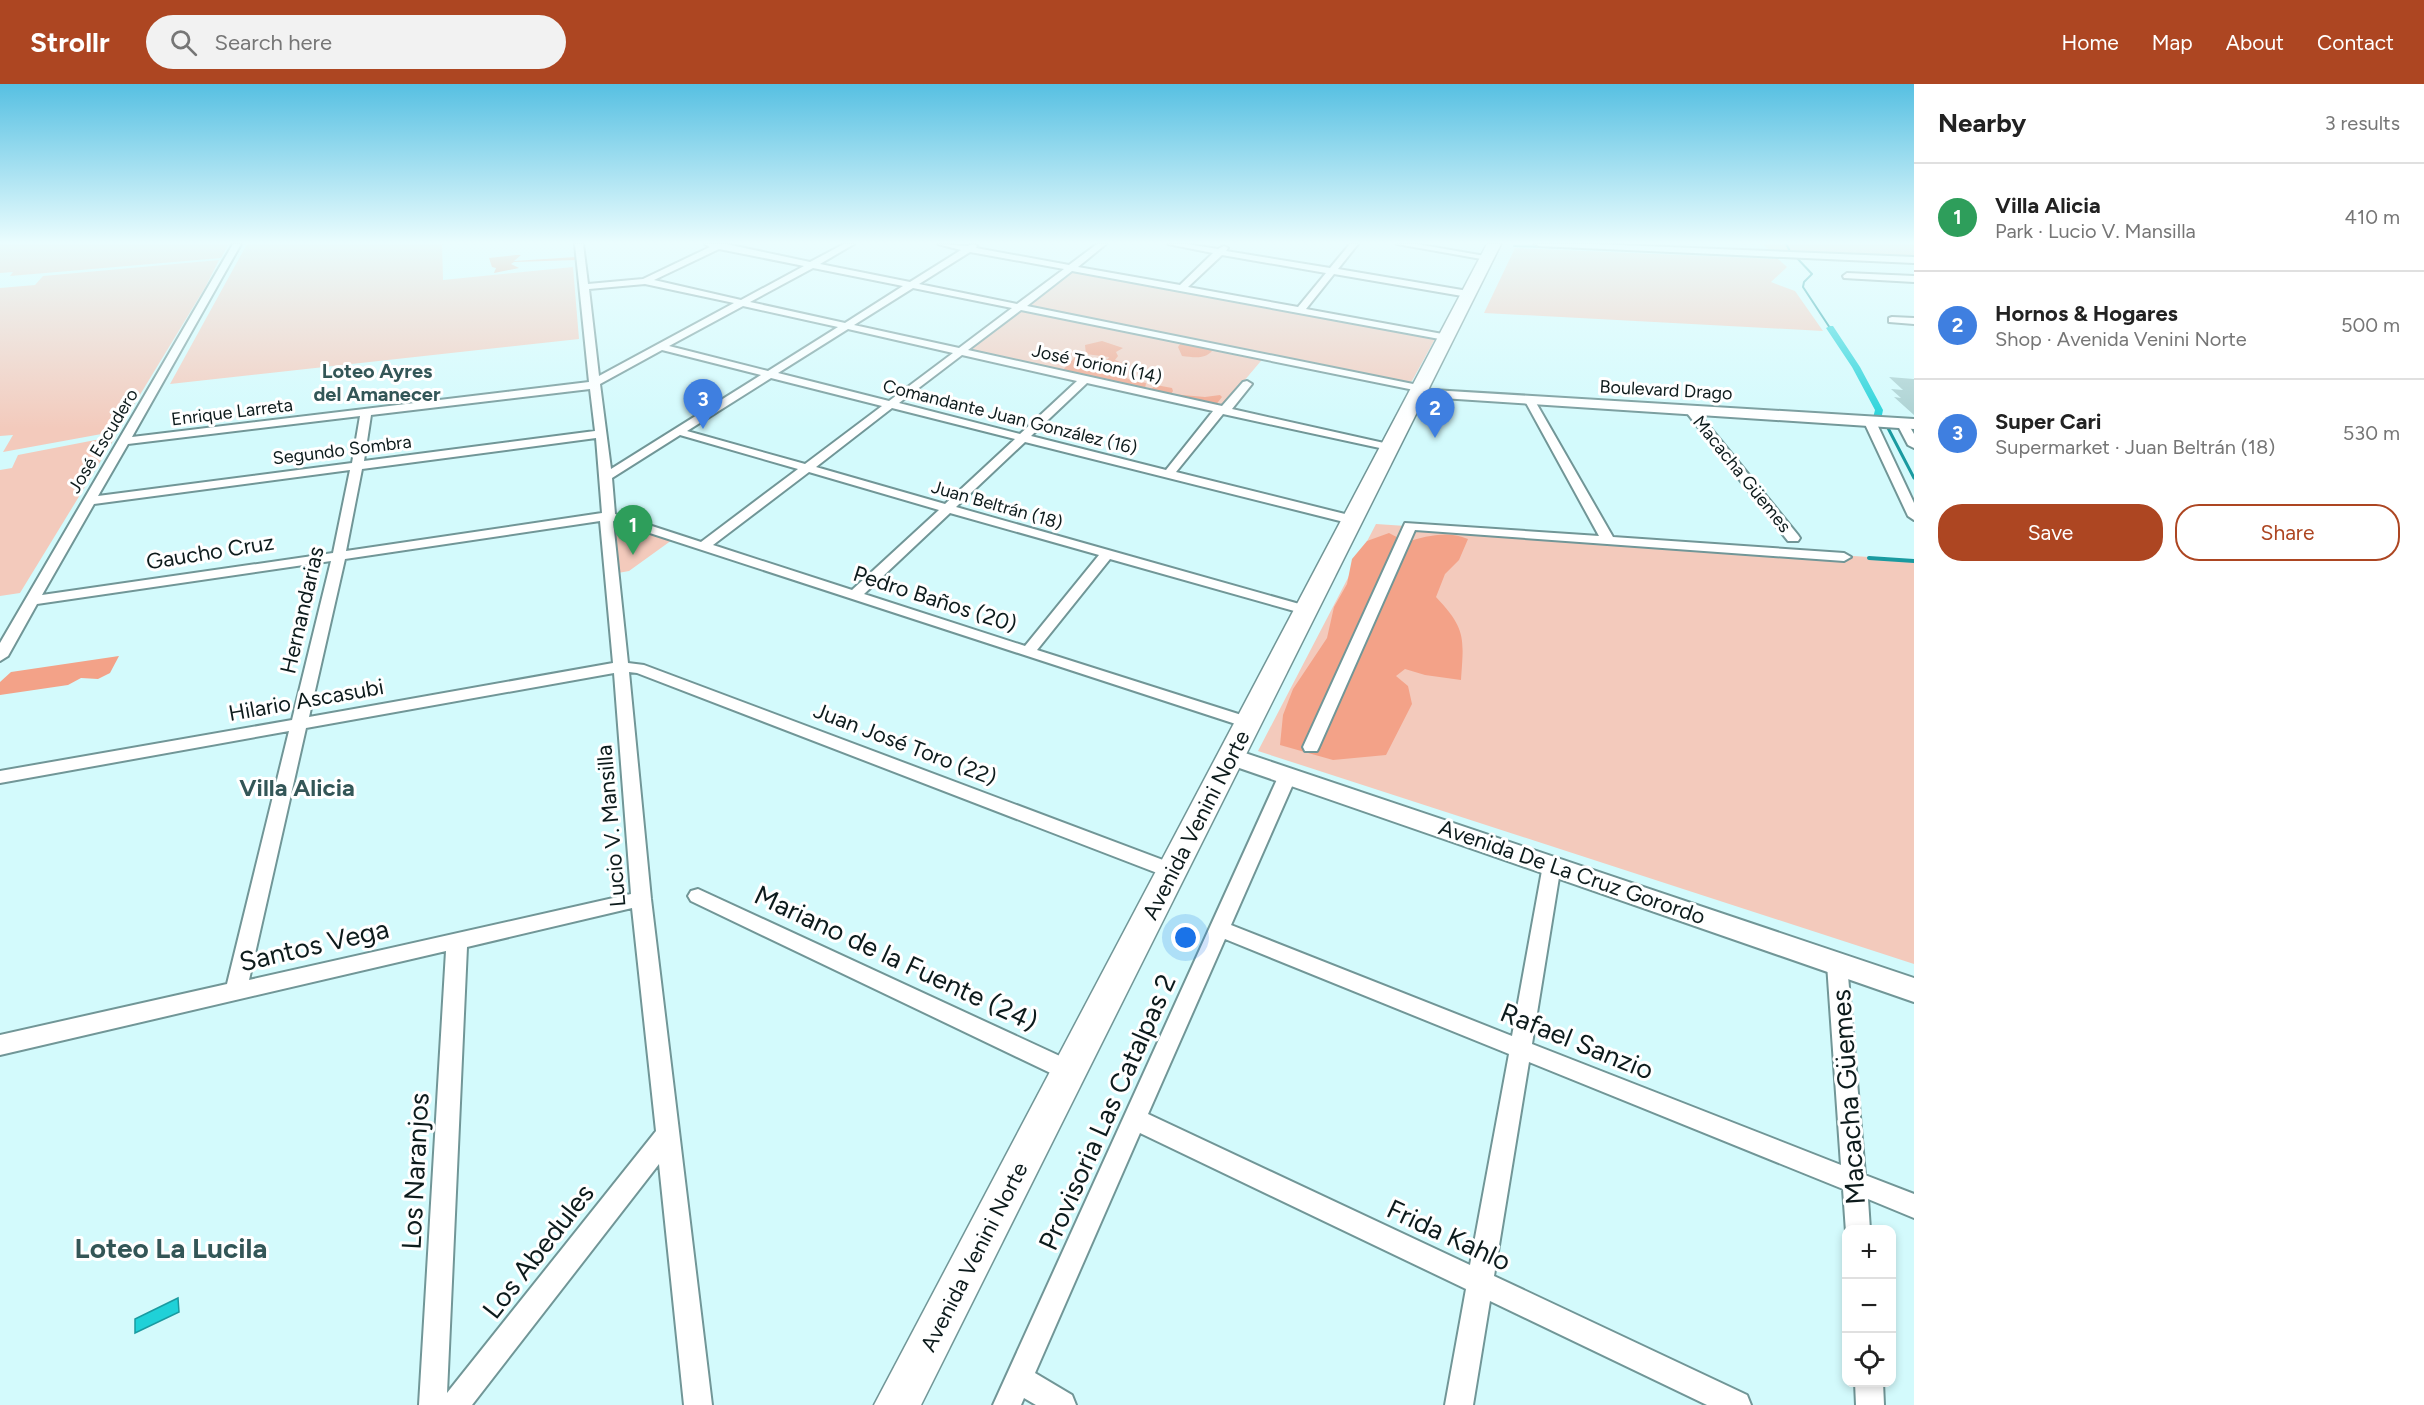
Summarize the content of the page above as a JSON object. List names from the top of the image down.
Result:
{
  "streets": {
    "highway": ["Avenida Venini Norte"],
    "main road": ["Boulevard Drago", "Avenida De La Cruz Gorordo"],
    "street": [
      "José Torioni (14)",
      "Enrique Larreta",
      "Comandante Juan González (16)",
      "José Escudero",
      "Segundo Sombra",
      "Macacha Güemes",
      "Juan Beltrán (18)",
      "Gaucho Cruz",
      "Pedro Baños (20)",
      "Hernandarias",
      "Hilario Ascasubi",
      "Juan José Toro (22)",
      "Lucio V. Mansilla",
      "Santos Vega",
      "Mariano de la Fuente (24)",
      "Rafael Sanzio",
      "Provisoria Las Catalpas 2",
      "Los Naranjos",
      "Frida Kahlo",
      "Los Abedules"
    ]
  },
  "crossings": [
    ["José Torioni (14)", "Avenida Venini Norte"],
    ["Boulevard Drago", "Macacha Güemes"],
    ["Boulevard Drago", "Avenida Venini Norte"],
    ["Enrique Larreta", "José Escudero"],
    ["Enrique Larreta", "Hernandarias"],
    ["Enrique Larreta", "Lucio V. Mansilla"],
    ["Comandante Juan González (16)", "Avenida Venini Norte"],
    ["José Escudero", "Segundo Sombra"],
    ["José Escudero", "Gaucho Cruz"],
    ["Segundo Sombra", "Hernandarias"],
    ["Segundo Sombra", "Lucio V. Mansilla"],
    ["Macacha Güemes", "Avenida De La Cruz Gorordo"],
    ["Macacha Güemes", "Rafael Sanzio"],
    ["Juan Beltrán (18)", "Avenida Venini Norte"],
    ["Gaucho Cruz", "Pedro Baños (20)"],
    ["Gaucho Cruz", "Hernandarias"],
    ["Gaucho Cruz", "Lucio V. Mansilla"],
    ["Pedro Baños (20)", "Avenida Venini Norte"],
    ["Pedro Baños (20)", "Lucio V. Mansilla"],
    ["Hernandarias", "Hilario Ascasubi"],
    ["Hernandarias", "Santos Vega"],
    ["Hilario Ascasubi", "Juan José Toro (22)"],
    ["Hilario Ascasubi", "Lucio V. Mansilla"],
    ["Juan José Toro (22)", "Avenida Venini Norte"],
    ["Juan José Toro (22)", "Lucio V. Mansilla"],
    ["Avenida Venini Norte", "Avenida De La Cruz Gorordo"],
    ["Avenida Venini Norte", "Mariano de la Fuente (24)"],
    ["Lucio V. Mansilla", "Santos Vega"],
    ["Lucio V. Mansilla", "Los Abedules"],
    ["Avenida De La Cruz Gorordo", "Provisoria Las Catalpas 2"],
    ["Santos Vega", "Los Naranjos"],
    ["Rafael Sanzio", "Provisoria Las Catalpas 2"],
    ["Provisoria Las Catalpas 2", "Frida Kahlo"]
  ],
  "districts": ["Loteo Ayres del Amanecer", "Villa Alicia", "Loteo La Lucila"],
  "page": {
    "header": "Strollr",
    "search": "Search here",
    "nav": [
      "Home",
      "Map",
      "About",
      "Contact"
    ],
    "heading": ["Nearby", "3 results"],
    "list": [
      {
        "mark": "1",
        "name": "Villa Alicia",
        "note": "Park · Lucio V. Mansilla",
        "value": "410 m"
      },
      {
        "mark": "2",
        "name": "Hornos & Hogares",
        "note": "Shop · Avenida Venini Norte",
        "value": "500 m"
      },
      {
        "mark": "3",
        "name": "Super Cari",
        "note": "Supermarket · Juan Beltrán (18)",
        "value": "530 m"
      }
    ],
    "pins": ["3", "2", "1"],
    "buttons": ["Save", "Share"],
    "map_buttons": ["+", "−"]
  }
}
